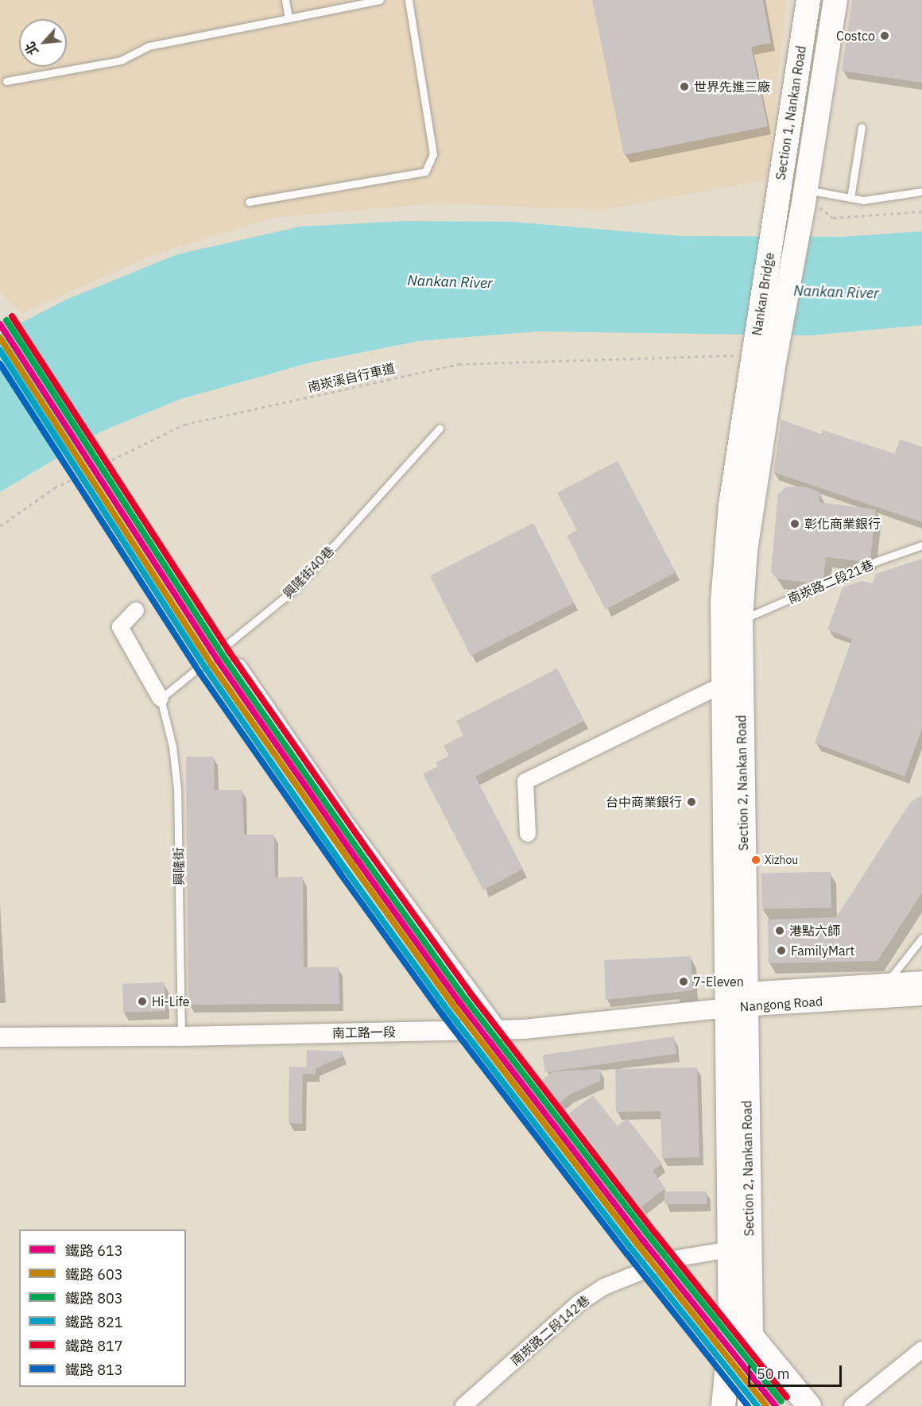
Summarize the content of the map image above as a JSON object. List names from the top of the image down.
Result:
{
  "streets": {
    "main road": ["Section 1, Nankan Road", "Nankan Bridge", "Section 2, Nankan Road"],
    "street": ["Nangong Road", "南工路一段", "南崁路二段142巷"],
    "lane": ["興隆街40巷", "南崁路二段21巷", "興隆街"],
    "path": ["南崁溪自行車道"]
  },
  "crossings": [
    ["Section 1, Nankan Road", "Nankan Bridge"],
    ["Nankan Bridge", "南崁溪自行車道"],
    ["Nankan Bridge", "Section 2, Nankan Road"],
    ["南崁溪自行車道", "Section 2, Nankan Road"],
    ["興隆街40巷", "興隆街"],
    ["南崁路二段21巷", "Section 2, Nankan Road"],
    ["Section 2, Nankan Road", "Nangong Road"],
    ["Section 2, Nankan Road", "南工路一段"],
    ["Section 2, Nankan Road", "南崁路二段142巷"],
    ["興隆街", "南工路一段"],
    ["Nangong Road", "南工路一段"]
  ],
  "water": ["Nankan River"],
  "places": [
    "Costco",
    "世界先進三廠",
    "彰化商業銀行",
    "台中商業銀行",
    "Xizhou",
    "港點六師",
    "FamilyMart",
    "7-Eleven",
    "Hi-Life"
  ],
  "lines": [
    "rail line 817",
    "rail line 803",
    "rail line 613",
    "rail line 603",
    "rail line 821",
    "rail line 813"
  ],
  "legend": [
    "鐵路 613",
    "鐵路 603",
    "鐵路 803",
    "鐵路 821",
    "鐵路 817",
    "鐵路 813"
  ],
  "scale_bar": "50 m",
  "north": "bottom left"
}
